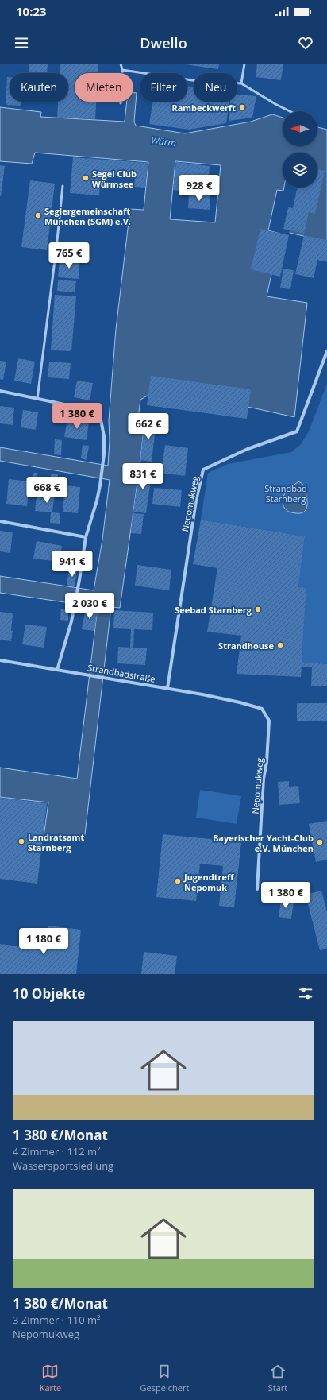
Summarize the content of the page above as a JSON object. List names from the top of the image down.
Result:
{
  "streets": {
    "street": ["Nepomukweg", "Strandbadstraße"]
  },
  "crossings": [
    ["Nepomukweg", "Strandbadstraße"]
  ],
  "water": ["Würm"],
  "parks": ["Strandbad Starnberg"],
  "places": [
    "Rambeckwerft",
    "Segel Club Würmsee",
    "Seglergemeinschaft München (SGM) e.V.",
    "Seebad Starnberg",
    "Strandhouse",
    "Landratsamt Starnberg",
    "Bayerischer Yacht-Club e.V. München",
    "Jugendtreff Nepomuk"
  ],
  "north": "left",
  "page": {
    "status": "10:23",
    "header": "Dwello",
    "chip": [
      "Kaufen",
      "Mieten",
      "Filter",
      "Neu"
    ],
    "price": [
      "928 €",
      "765 €",
      "1 380 €",
      "662 €",
      "831 €",
      "668 €",
      "941 €",
      "2 030 €",
      "1 380 €",
      "1 180 €"
    ],
    "heading": "10 Objekte",
    "list": [
      {
        "name": "1 380 €/Monat",
        "note": "4 Zimmer · 112 m² · Wassersportsiedlung"
      },
      {
        "name": "1 380 €/Monat",
        "note": "3 Zimmer · 110 m² · Nepomukweg"
      }
    ],
    "tabs": ["Karte", "Gespeichert", "Start"]
  }
}
